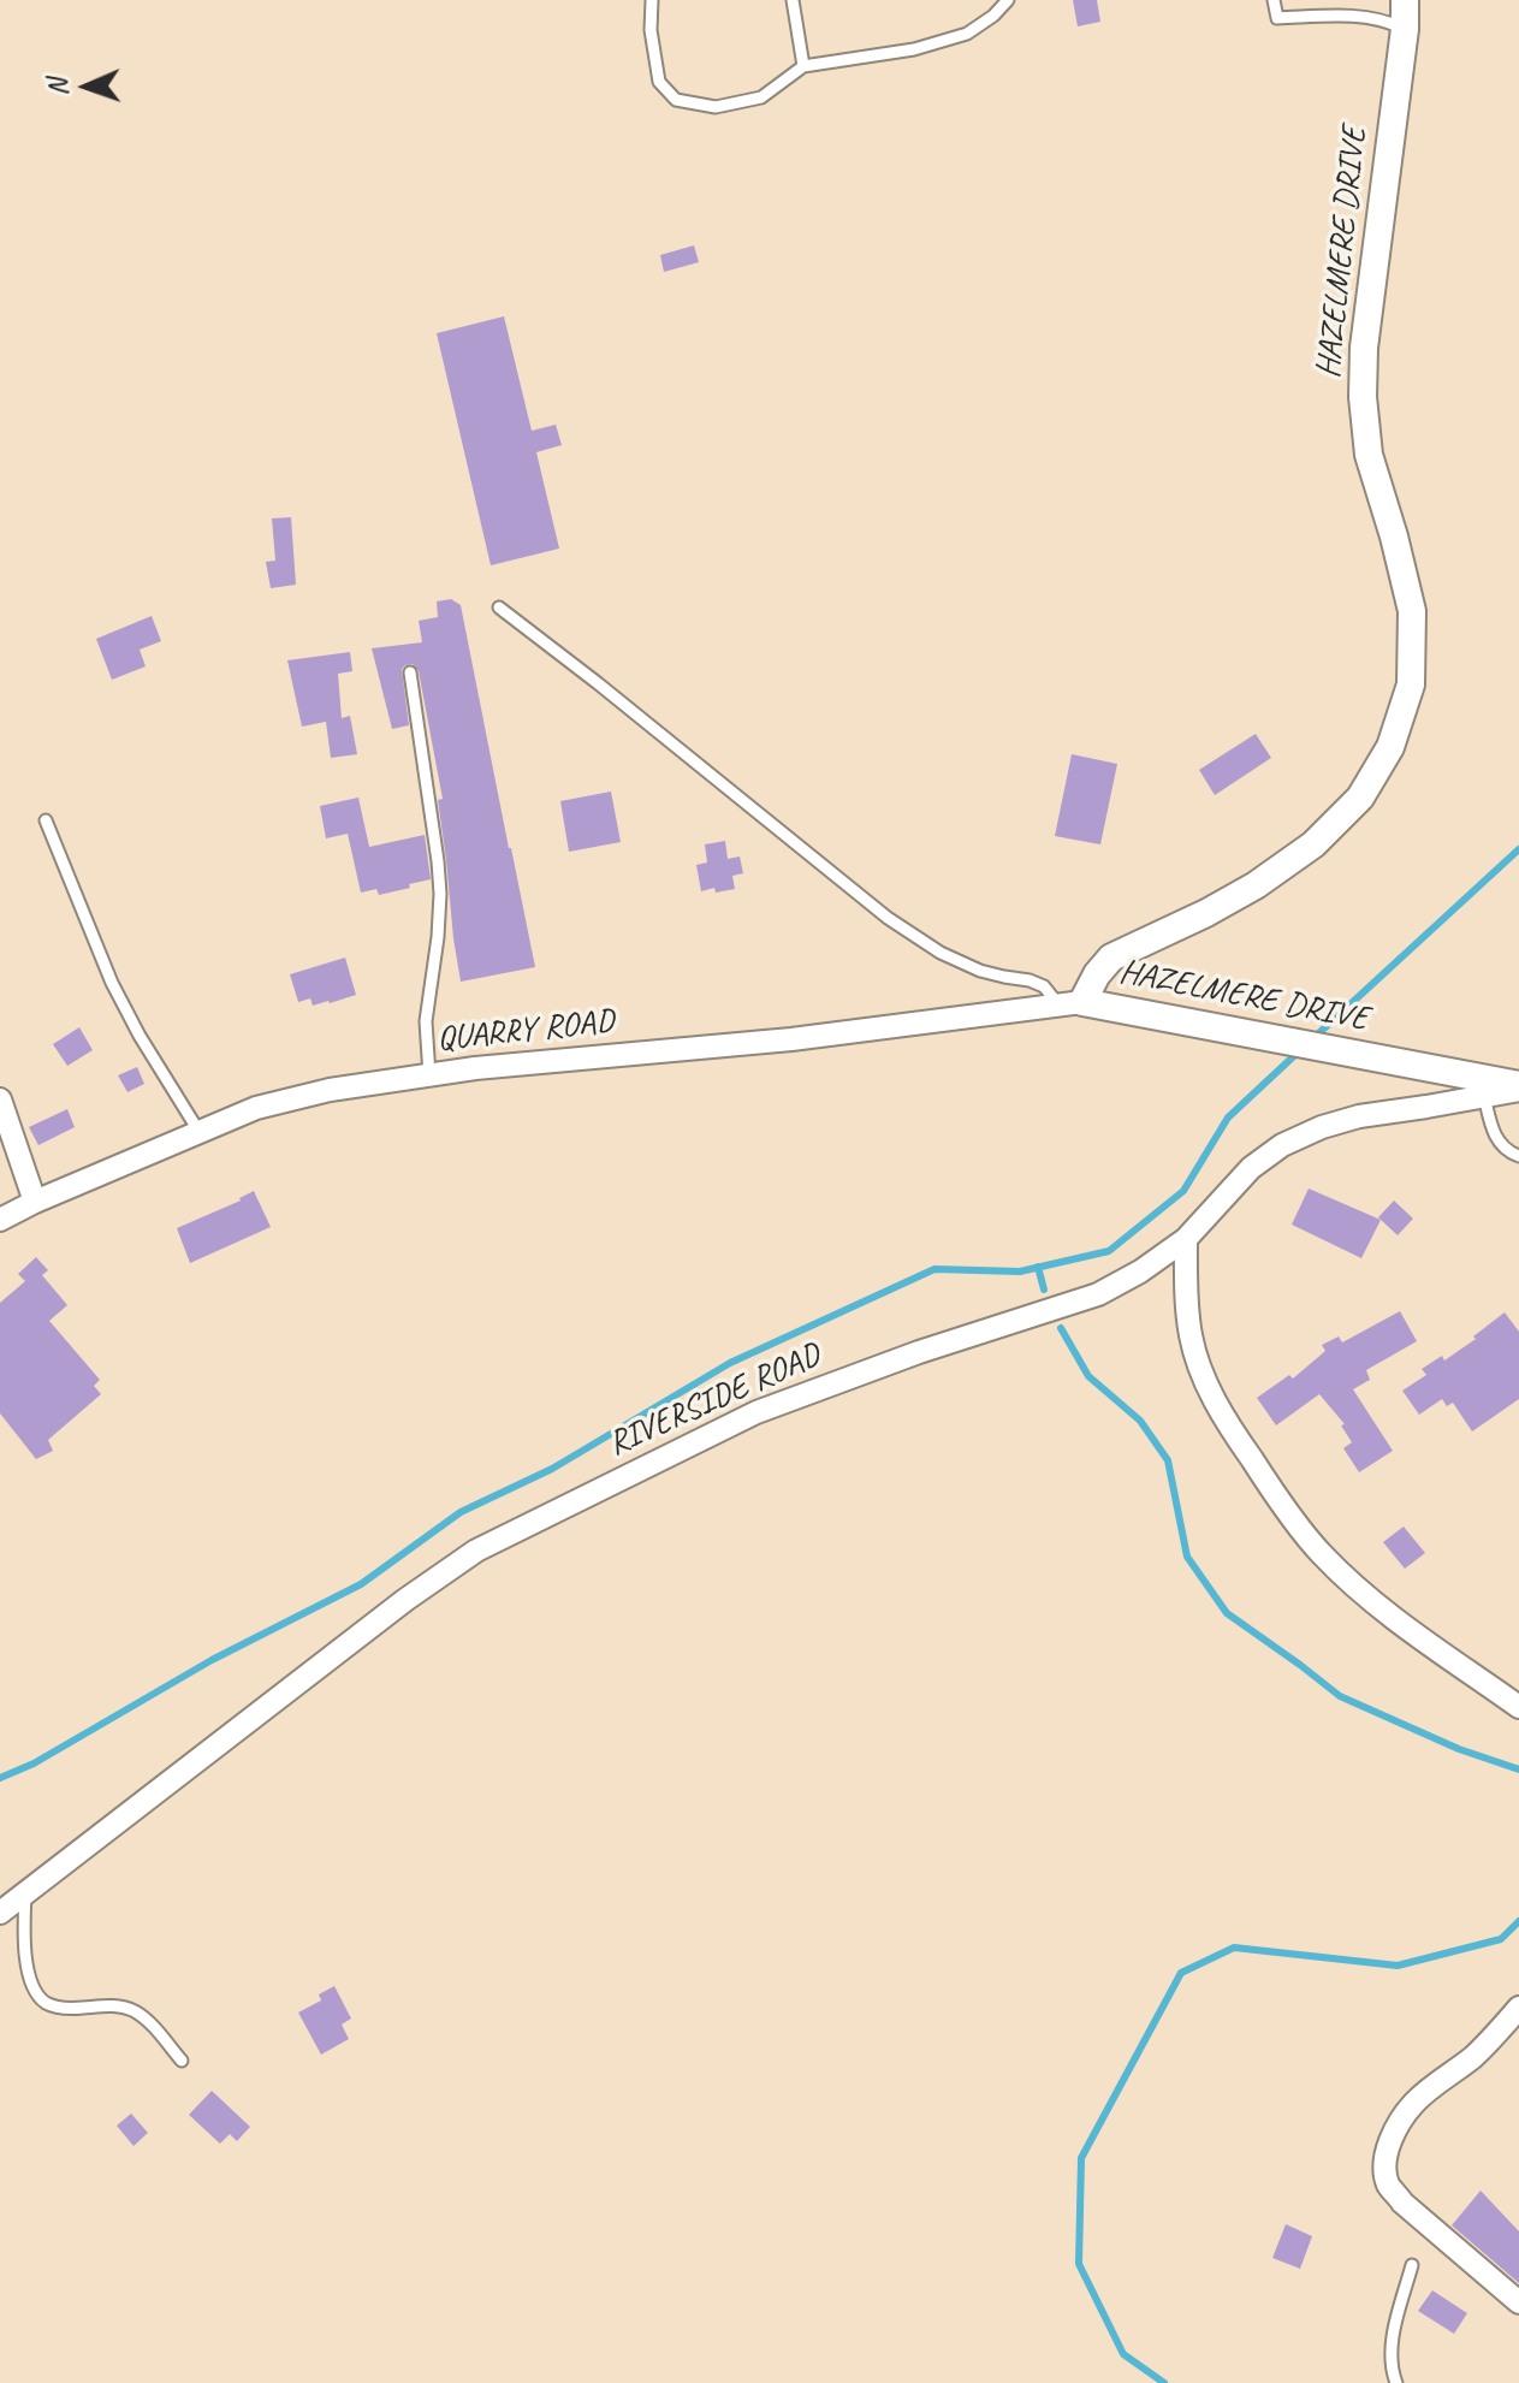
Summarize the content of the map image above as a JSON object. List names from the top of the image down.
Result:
{
  "streets": {
    "street": ["HAZELMERE DRIVE", "QUARRY ROAD", "RIVERSIDE ROAD"]
  },
  "crossings": [
    ["HAZELMERE DRIVE", "QUARRY ROAD"],
    ["HAZELMERE DRIVE", "RIVERSIDE ROAD"]
  ],
  "north": "left"
}
